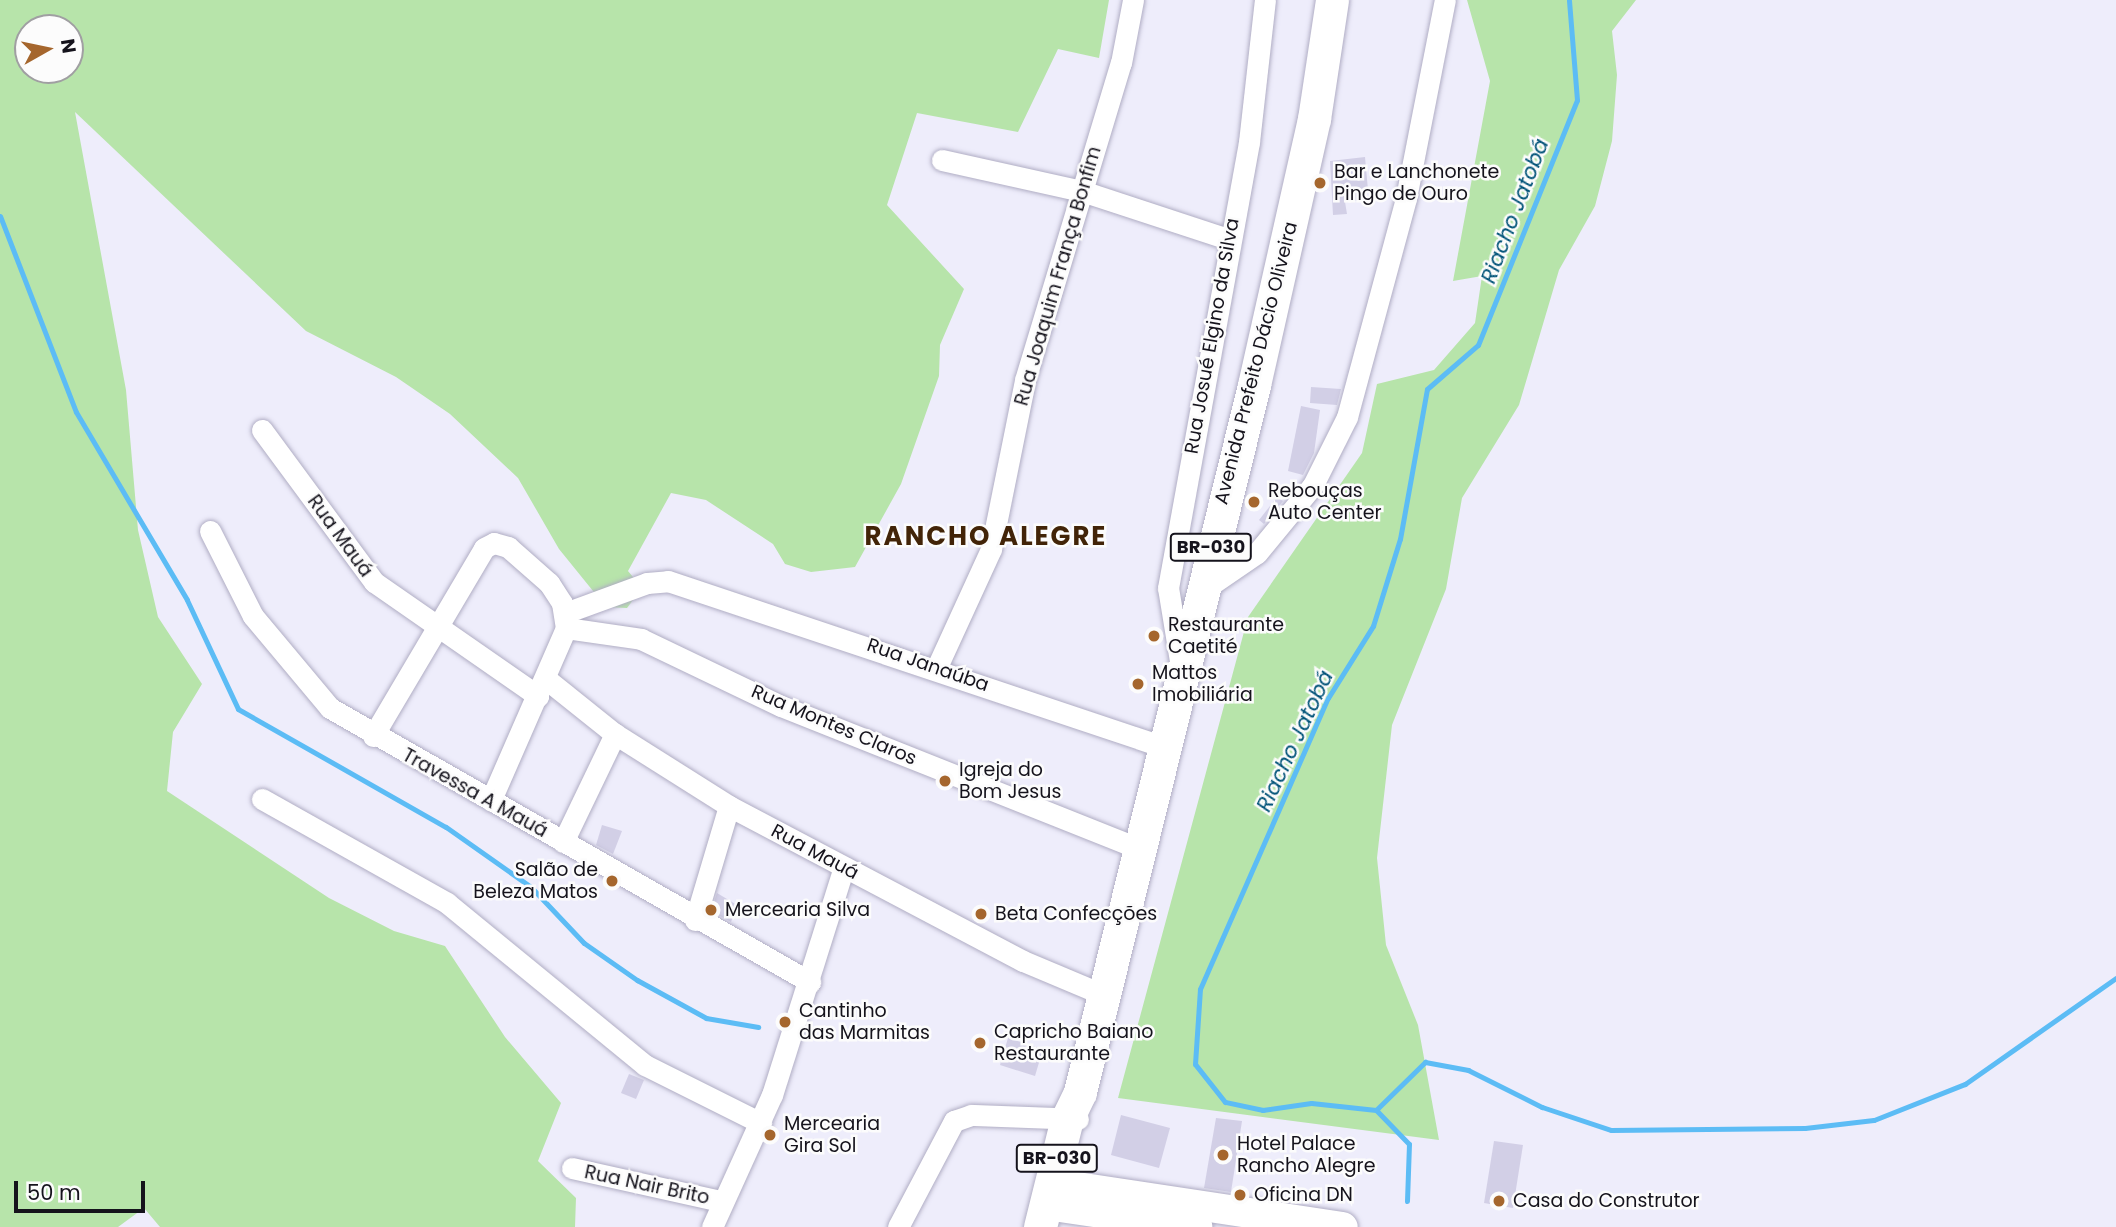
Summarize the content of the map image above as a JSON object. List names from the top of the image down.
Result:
{
  "streets": {
    "main road": ["Avenida Prefeito Dácio Oliveira", "BR-030"],
    "street": [
      "Rua Joaquim França Bonfim",
      "Rua Josué Elgino da Silva",
      "Rua Mauá",
      "Rua Janaúba",
      "Rua Montes Claros",
      "Travessa A Mauá",
      "Rua Nair Brito"
    ]
  },
  "crossings": [
    ["Rua Joaquim França Bonfim", "Rua Janaúba"],
    ["Rua Josué Elgino da Silva", "Avenida Prefeito Dácio Oliveira"],
    ["Avenida Prefeito Dácio Oliveira", "Rua Mauá"],
    ["Avenida Prefeito Dácio Oliveira", "Rua Janaúba"],
    ["Avenida Prefeito Dácio Oliveira", "Rua Montes Claros"],
    ["Rua Janaúba", "Rua Montes Claros"]
  ],
  "districts": ["RANCHO ALEGRE"],
  "water": ["Riacho Jatobá"],
  "places": [
    "Bar e Lanchonete Pingo de Ouro",
    "Rebouças Auto Center",
    "Restaurante Caetité",
    "Mattos Imobiliária",
    "Igreja do Bom Jesus",
    "Salão de Beleza Matos",
    "Mercearia Silva",
    "Beta Confecções",
    "Cantinho das Marmitas",
    "Capricho Baiano Restaurante",
    "Mercearia Gira Sol",
    "Hotel Palace Rancho Alegre",
    "Oficina DN",
    "Casa do Construtor"
  ],
  "scale_bar": "50 m",
  "north": "right"
}
